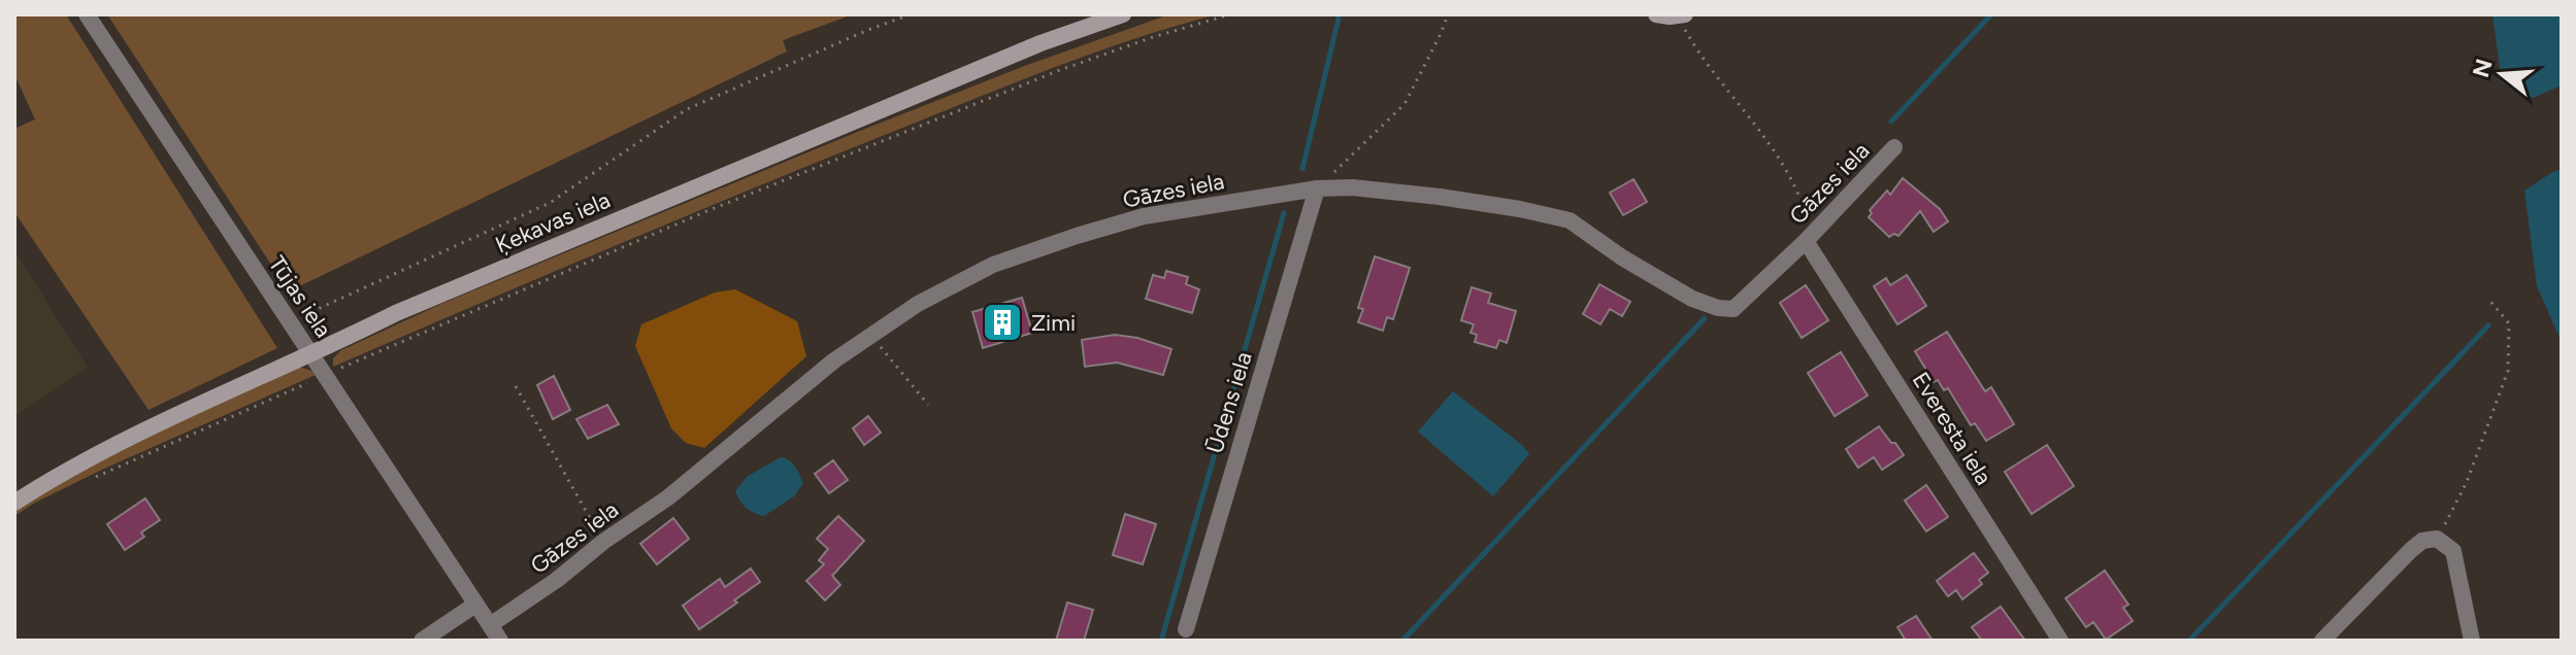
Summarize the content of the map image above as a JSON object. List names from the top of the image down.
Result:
{
  "streets": {
    "main road": ["Ķekavas iela"],
    "street": [
      "Gāzes iela",
      "Tūjas iela",
      "Ūdens iela",
      "Everesta iela"
    ]
  },
  "crossings": [
    ["Gāzes iela", "Tūjas iela"],
    ["Gāzes iela", "Ūdens iela"],
    ["Gāzes iela", "Everesta iela"],
    ["Ķekavas iela", "Tūjas iela"]
  ],
  "places": {
    "building": ["Zimi"]
  },
  "north": "left"
}
